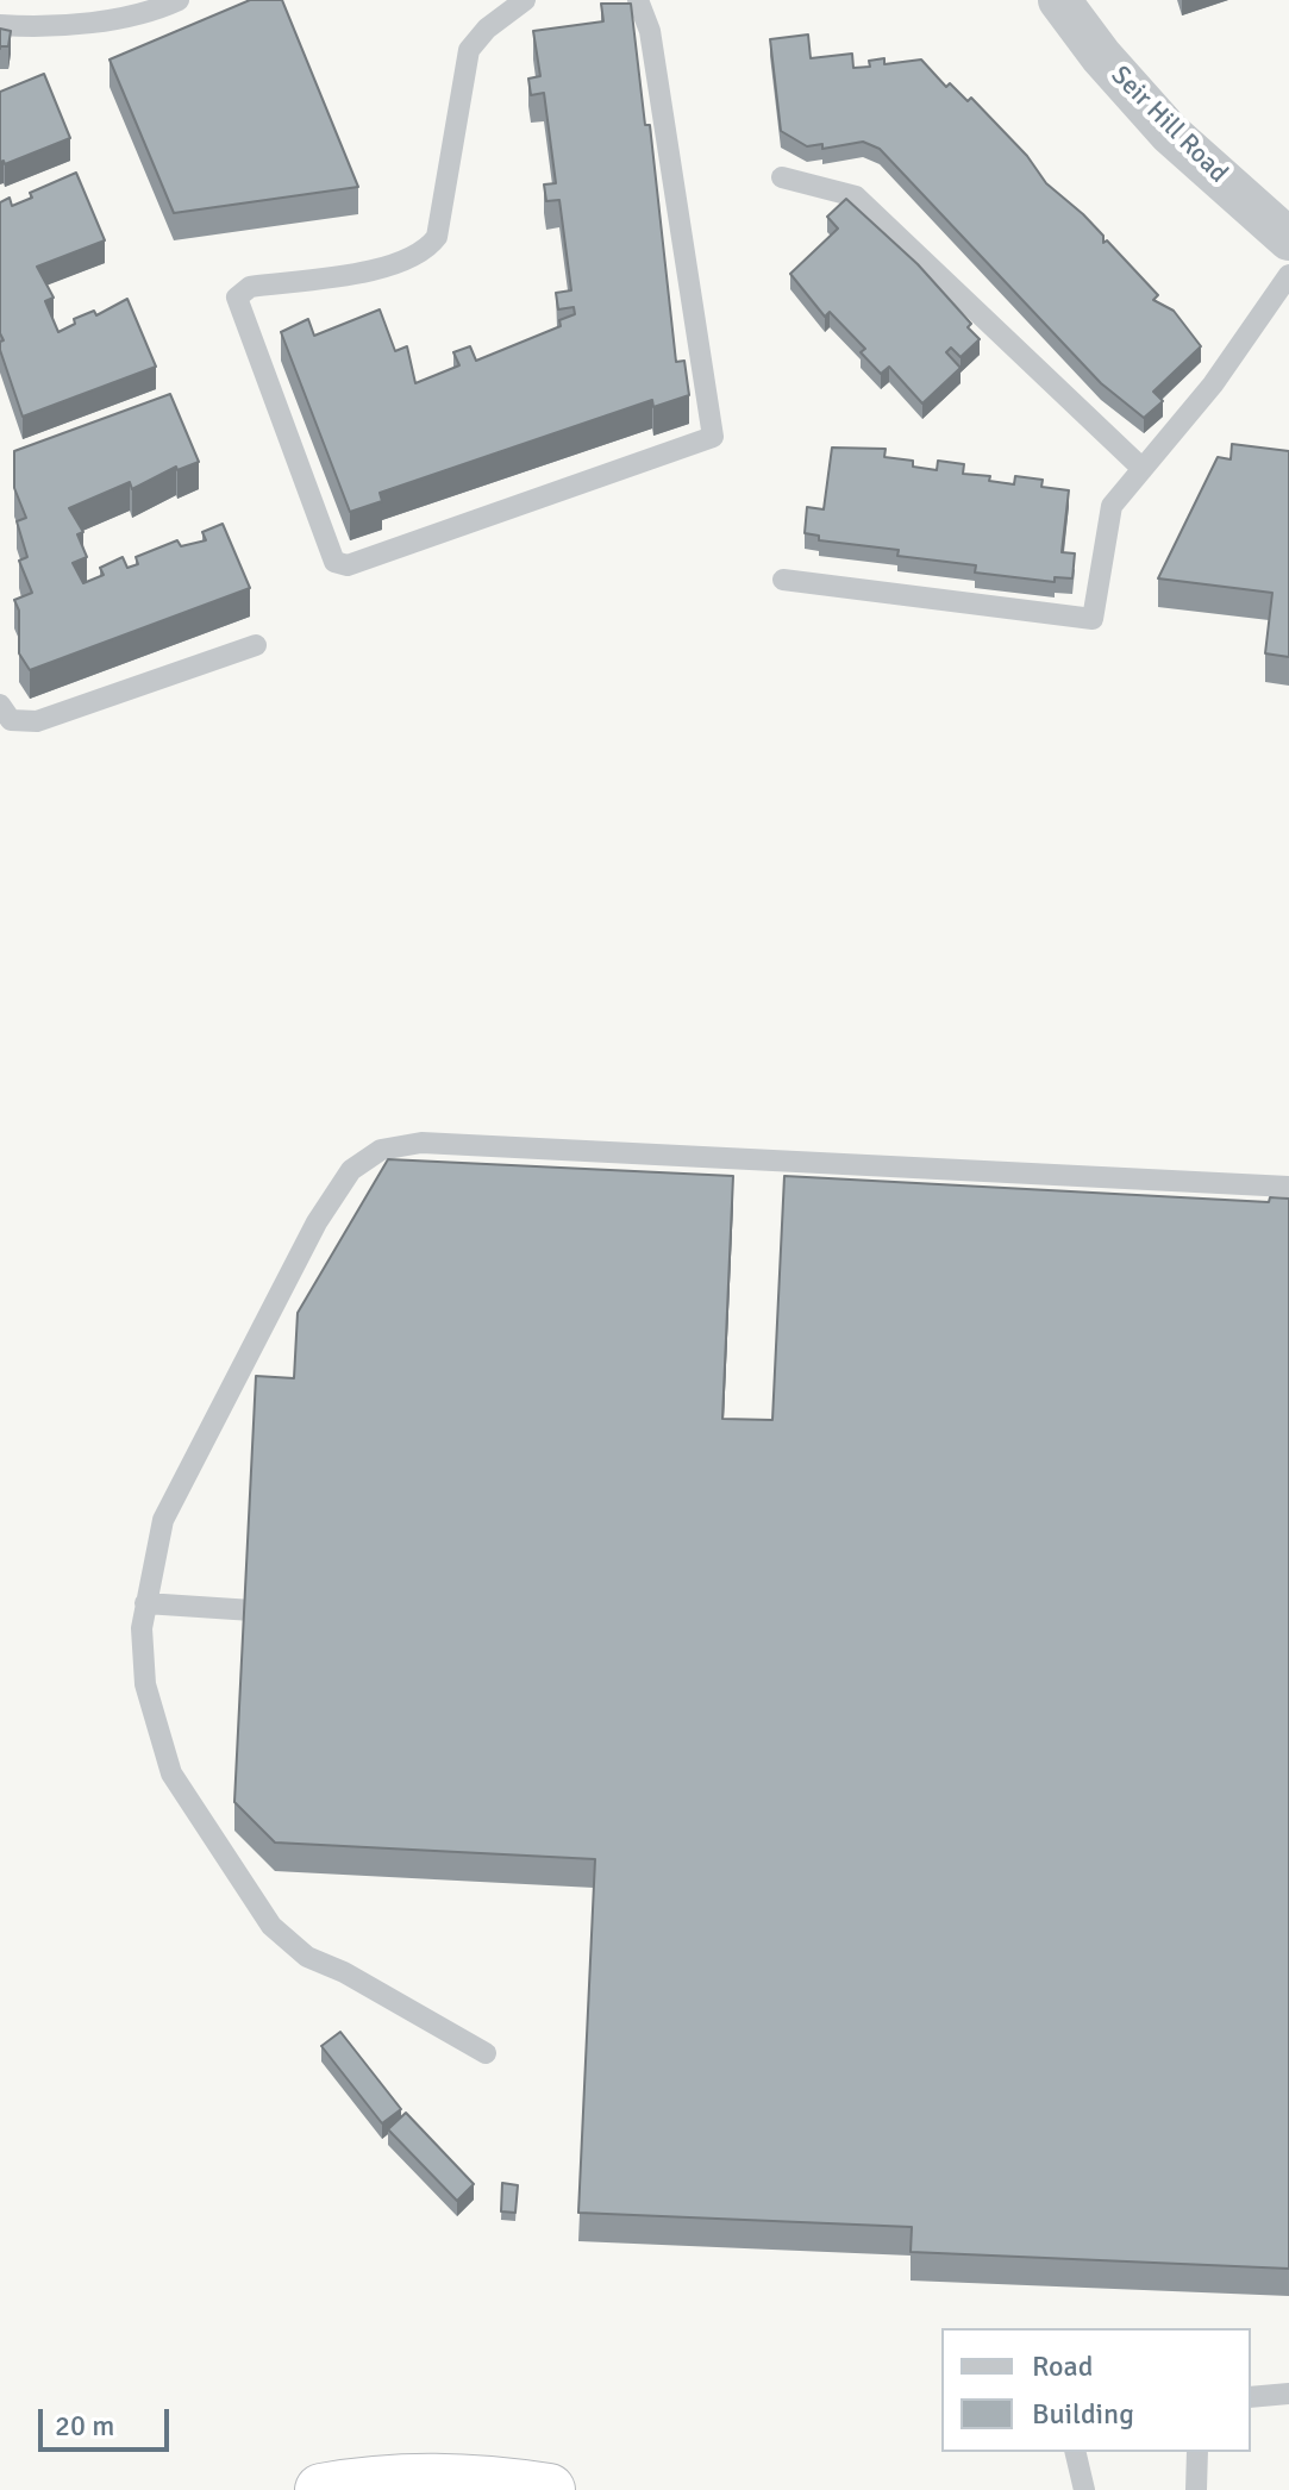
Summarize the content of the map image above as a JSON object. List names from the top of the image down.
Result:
{
  "streets": {
    "street": ["Seir Hill Road"]
  },
  "legend": ["Road", "Building"],
  "scale_bar": "20 m"
}
